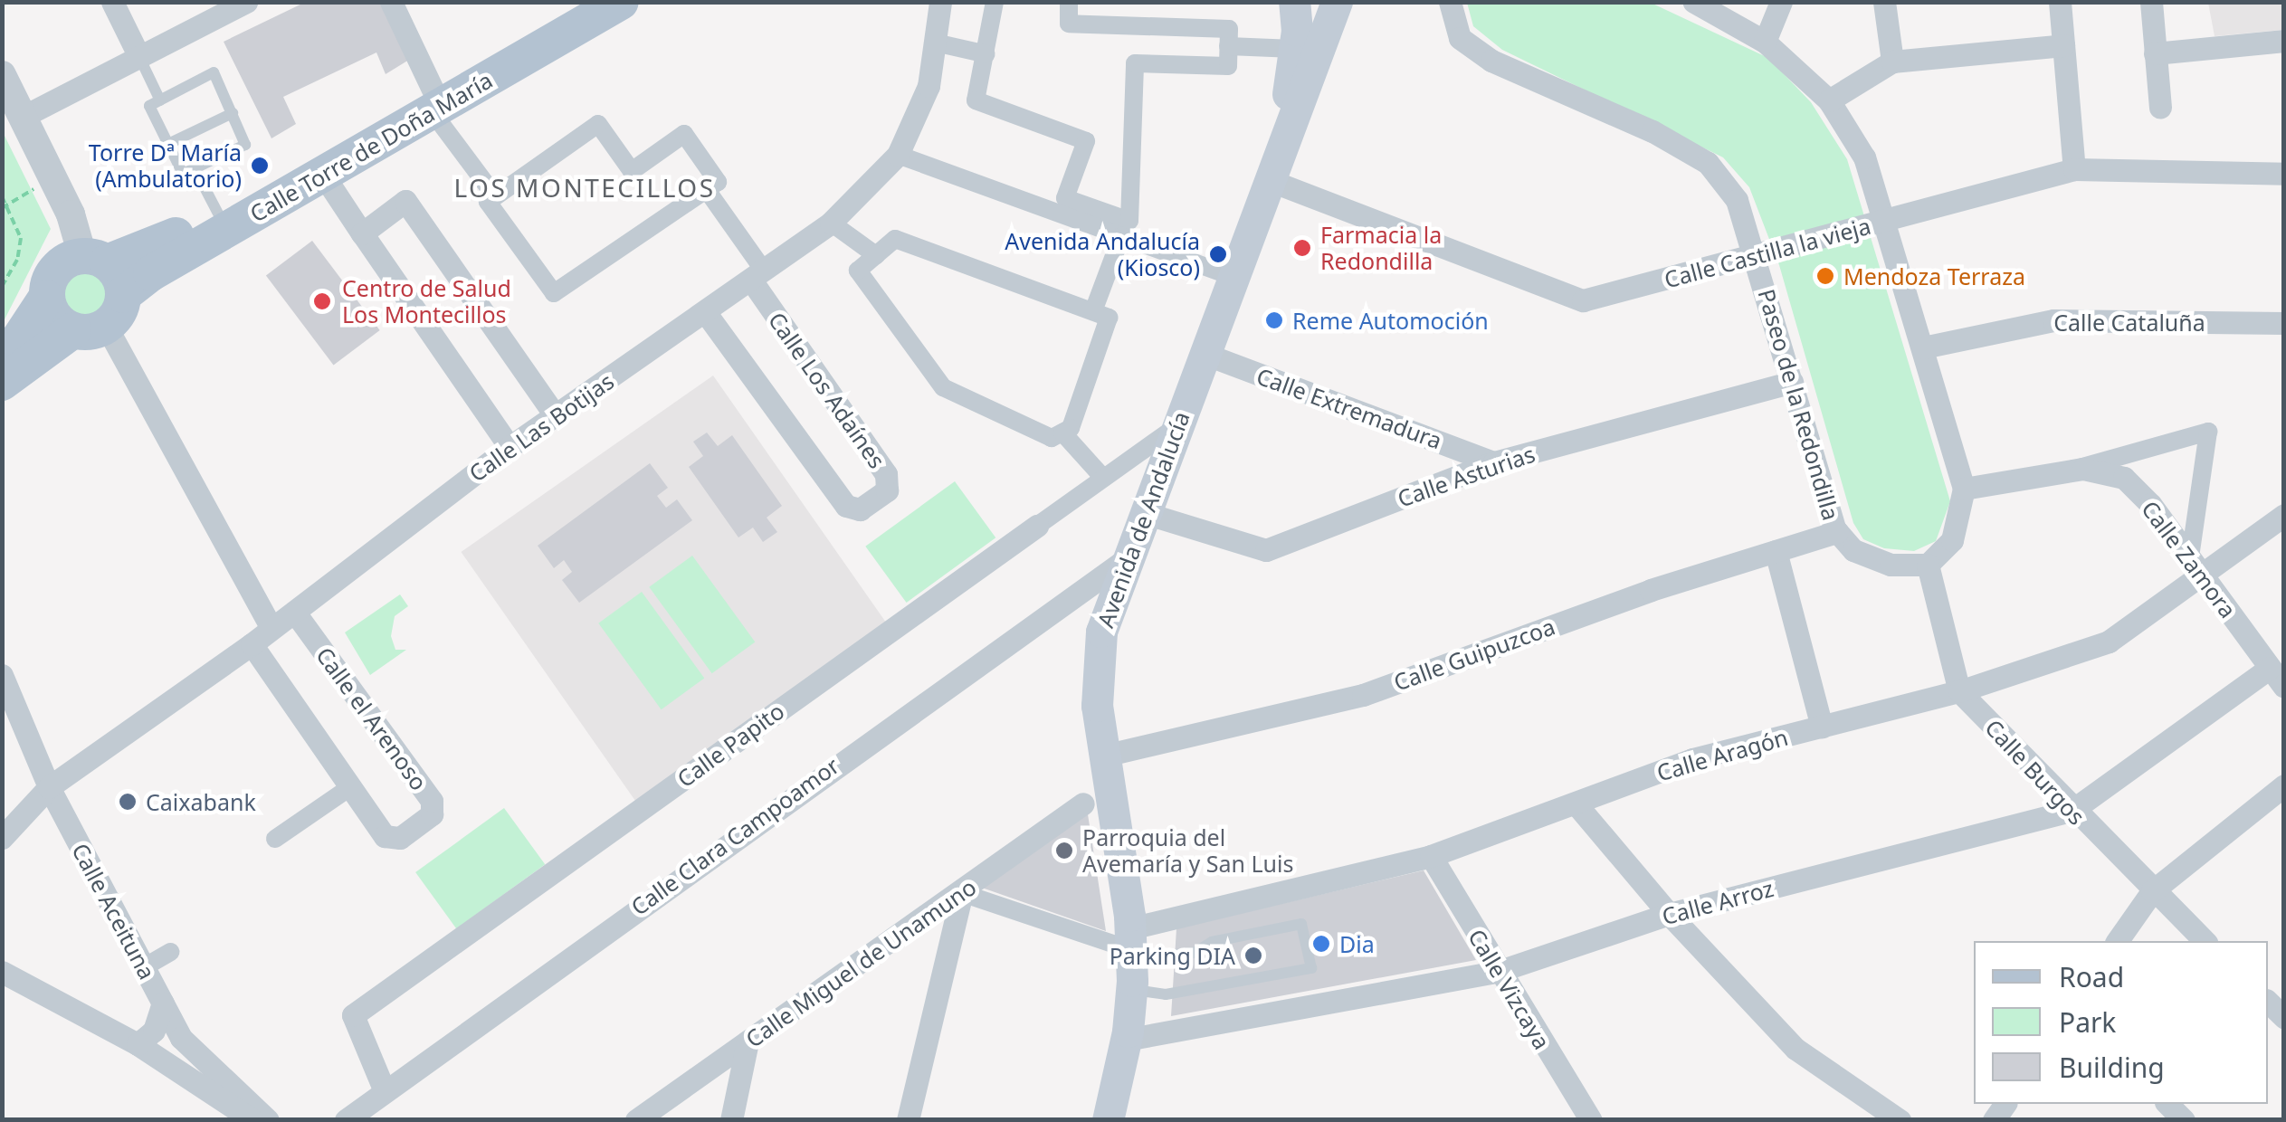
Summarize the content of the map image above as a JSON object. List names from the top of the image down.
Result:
{
  "streets": {
    "main road": ["Calle Torre de Doña María", "Avenida de Andalucía"],
    "street": [
      "Calle Castilla la vieja",
      "Calle Cataluña",
      "Calle Los Adaínes",
      "Paseo de la Redondilla",
      "Calle Extremadura",
      "Calle Las Botijas",
      "Calle Asturias",
      "Calle Zamora",
      "Calle Guipuzcoa",
      "Calle el Arenoso",
      "Calle Papito",
      "Calle Aragón",
      "Calle Burgos",
      "Calle Clara Campoamor",
      "Calle Arroz",
      "Calle Aceituna",
      "Calle Miguel de Unamuno",
      "Calle Vizcaya"
    ]
  },
  "crossings": [
    ["Calle Castilla la vieja", "Paseo de la Redondilla"],
    ["Calle Castilla la vieja", "Avenida de Andalucía"],
    ["Calle Los Adaínes", "Calle Las Botijas"],
    ["Paseo de la Redondilla", "Calle Asturias"],
    ["Paseo de la Redondilla", "Calle Guipuzcoa"],
    ["Paseo de la Redondilla", "Calle Burgos"],
    ["Calle Extremadura", "Calle Asturias"],
    ["Calle Extremadura", "Avenida de Andalucía"],
    ["Calle Las Botijas", "Calle el Arenoso"],
    ["Calle Las Botijas", "Calle Aceituna"],
    ["Calle Asturias", "Avenida de Andalucía"],
    ["Avenida de Andalucía", "Calle Guipuzcoa"],
    ["Avenida de Andalucía", "Calle Papito"],
    ["Avenida de Andalucía", "Calle Aragón"],
    ["Avenida de Andalucía", "Calle Clara Campoamor"],
    ["Avenida de Andalucía", "Calle Arroz"],
    ["Calle Zamora", "Calle Aragón"],
    ["Calle Zamora", "Calle Arroz"],
    ["Calle Papito", "Calle Clara Campoamor"],
    ["Calle Aragón", "Calle Burgos"],
    ["Calle Aragón", "Calle Vizcaya"],
    ["Calle Burgos", "Calle Arroz"],
    ["Calle Arroz", "Calle Vizcaya"]
  ],
  "districts": ["LOS MONTECILLOS"],
  "places": [
    "Torre Dª María (Ambulatorio)",
    "Farmacia la Redondilla",
    "Avenida Andalucía (Kiosco)",
    "Mendoza Terraza",
    "Centro de Salud Los Montecillos",
    "Reme Automoción",
    "Caixabank",
    "Parroquia del Avemaría y San Luis",
    "Dia",
    "Parking DIA"
  ],
  "legend": ["Road", "Park", "Building"]
}
